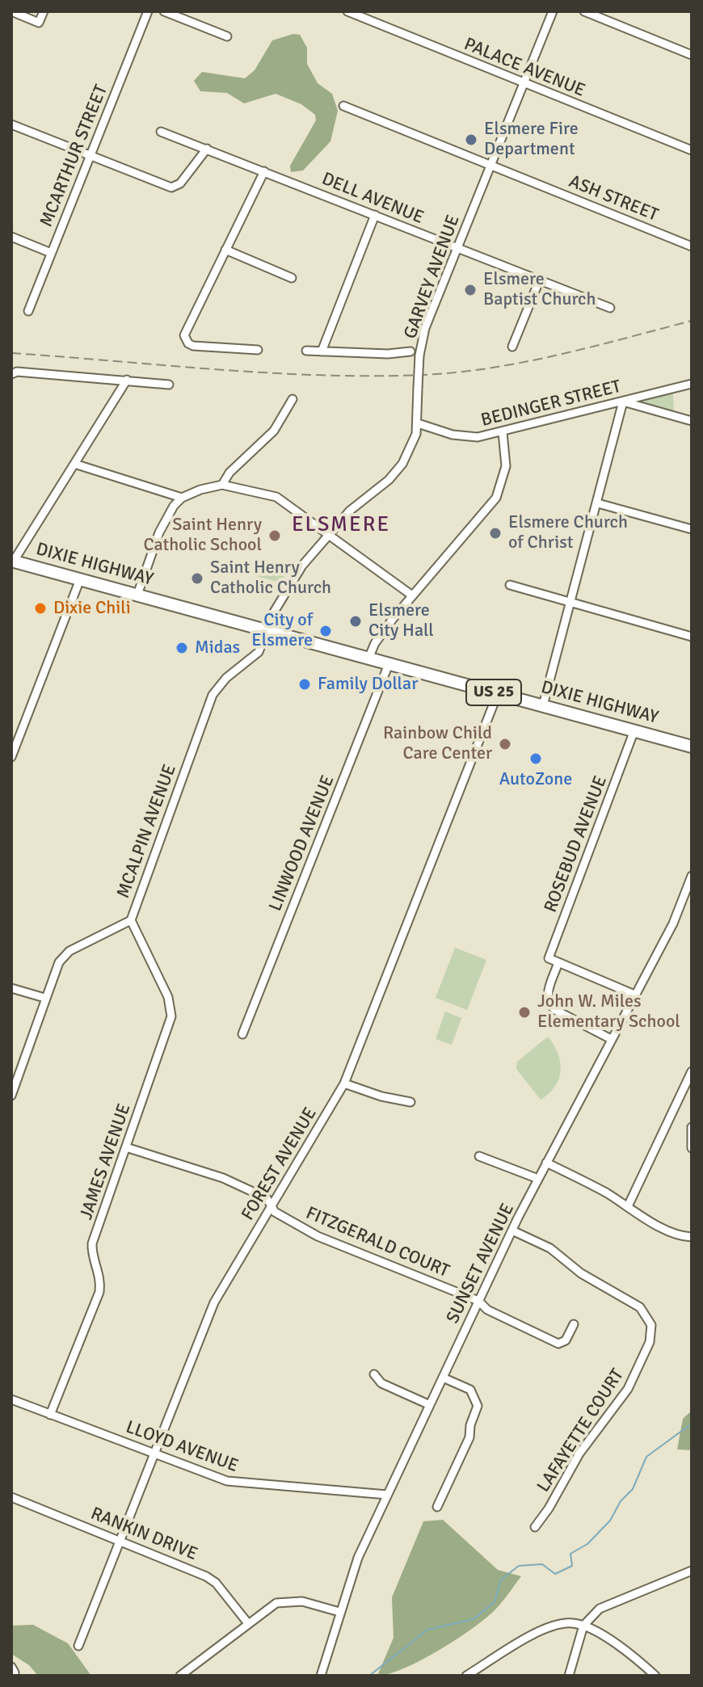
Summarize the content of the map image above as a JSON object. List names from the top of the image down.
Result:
{
  "streets": {
    "main road": ["DIXIE HIGHWAY", "US 25"],
    "street": [
      "PALACE AVENUE",
      "MCARTHUR STREET",
      "DELL AVENUE",
      "ASH STREET",
      "GARVEY AVENUE",
      "BEDINGER STREET",
      "MCALPIN AVENUE",
      "LINWOOD AVENUE",
      "ROSEBUD AVENUE",
      "JAMES AVENUE",
      "FOREST AVENUE",
      "FITZGERALD COURT",
      "SUNSET AVENUE",
      "LAFAYETTE COURT",
      "LLOYD AVENUE",
      "RANKIN DRIVE"
    ]
  },
  "crossings": [
    ["PALACE AVENUE", "GARVEY AVENUE"],
    ["DELL AVENUE", "GARVEY AVENUE"],
    ["ASH STREET", "GARVEY AVENUE"],
    ["GARVEY AVENUE", "BEDINGER STREET"],
    ["GARVEY AVENUE", "DIXIE HIGHWAY"],
    ["GARVEY AVENUE", "MCALPIN AVENUE"],
    ["DIXIE HIGHWAY", "MCALPIN AVENUE"],
    ["DIXIE HIGHWAY", "LINWOOD AVENUE"],
    ["DIXIE HIGHWAY", "ROSEBUD AVENUE"],
    ["DIXIE HIGHWAY", "FOREST AVENUE"],
    ["MCALPIN AVENUE", "JAMES AVENUE"],
    ["JAMES AVENUE", "FITZGERALD COURT"],
    ["JAMES AVENUE", "LLOYD AVENUE"],
    ["FOREST AVENUE", "FITZGERALD COURT"],
    ["FOREST AVENUE", "LLOYD AVENUE"],
    ["FOREST AVENUE", "RANKIN DRIVE"],
    ["FITZGERALD COURT", "SUNSET AVENUE"],
    ["SUNSET AVENUE", "LAFAYETTE COURT"],
    ["SUNSET AVENUE", "LLOYD AVENUE"]
  ],
  "districts": ["ELSMERE"],
  "places": [
    "Elsmere Fire Department",
    "Elsmere Baptist Church",
    "Elsmere Church of Christ",
    "Saint Henry Catholic School",
    "Saint Henry Catholic Church",
    "Dixie Chili",
    "Elsmere City Hall",
    "City of Elsmere",
    "Midas",
    "Family Dollar",
    "Rainbow Child Care Center",
    "AutoZone",
    "John W. Miles Elementary School"
  ]
}
